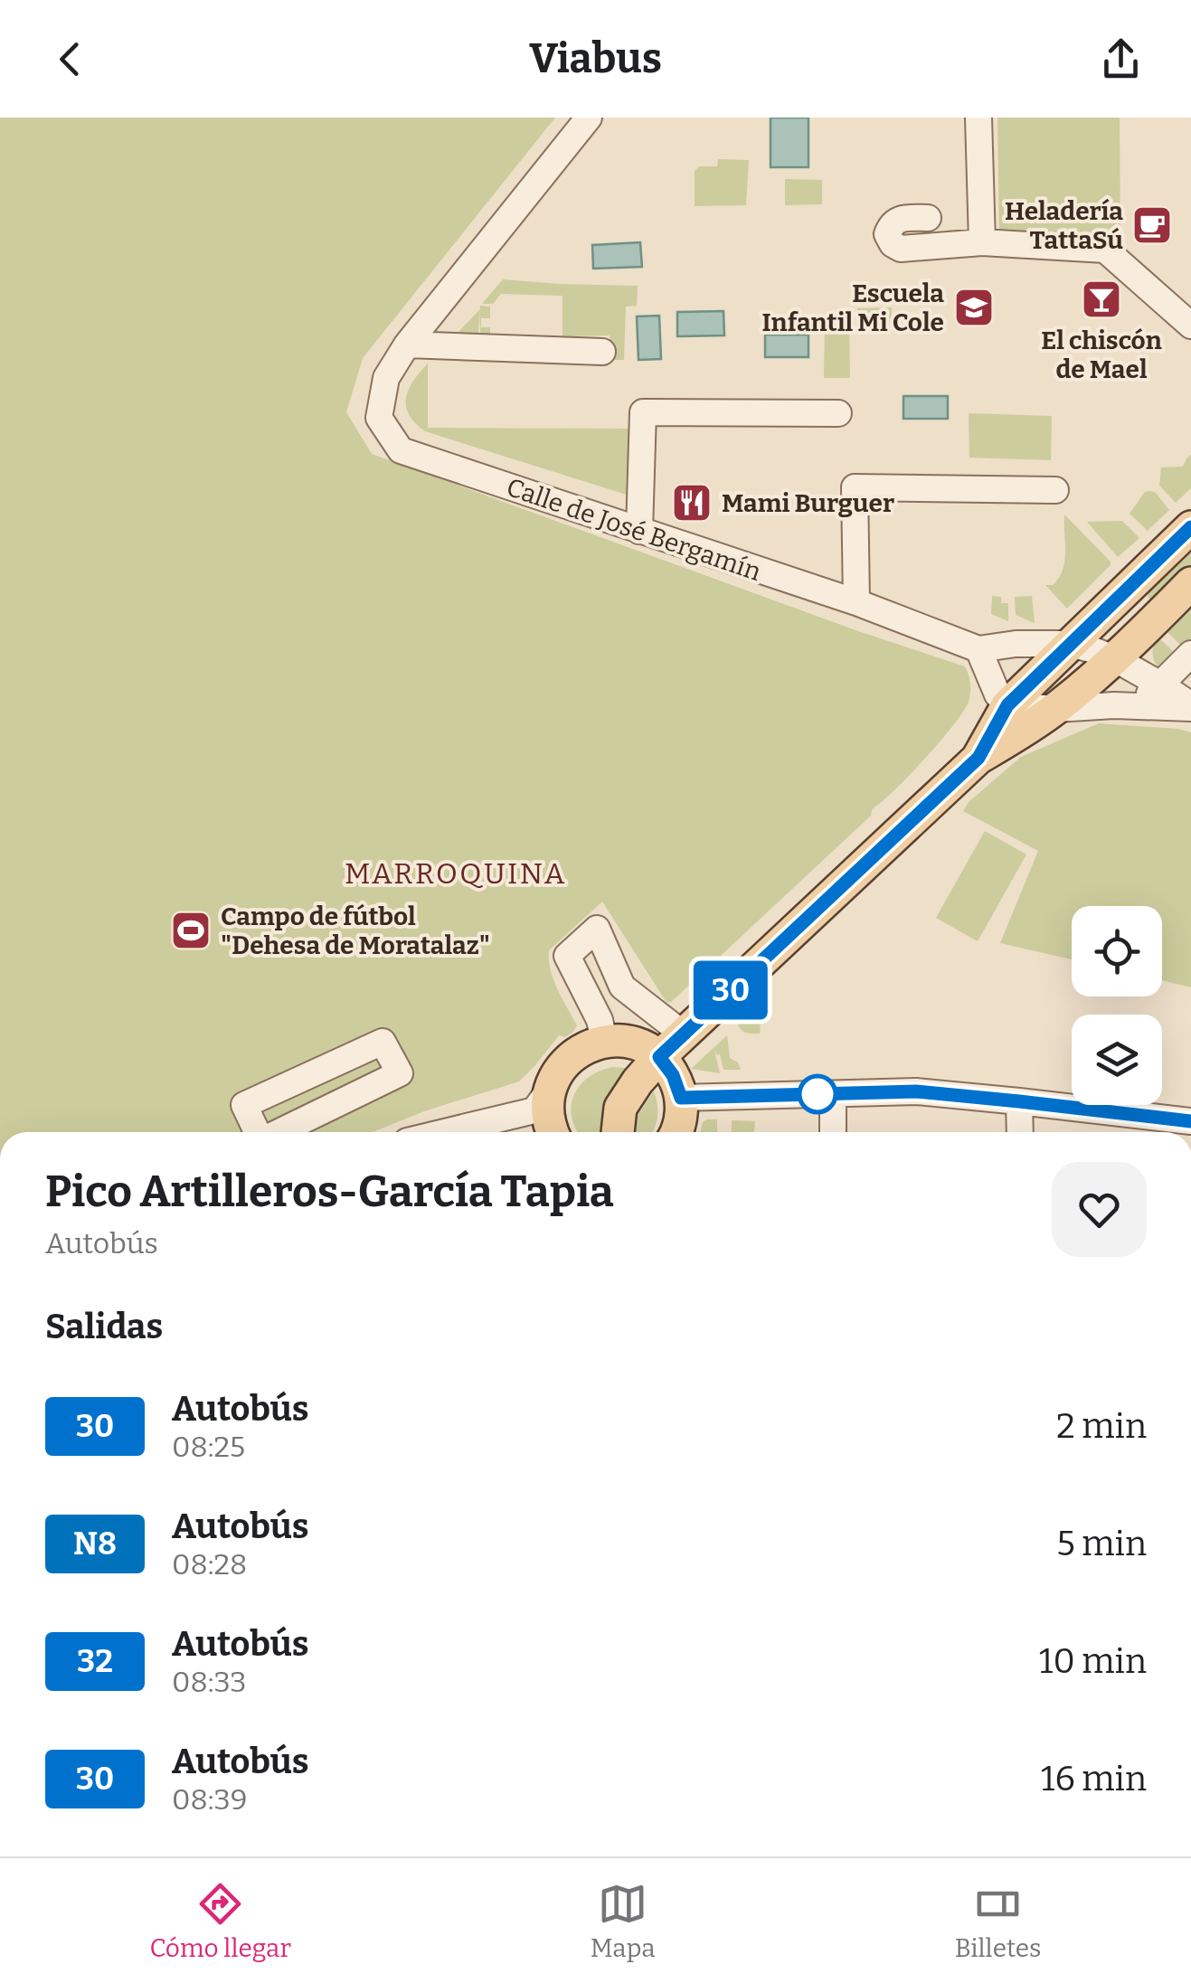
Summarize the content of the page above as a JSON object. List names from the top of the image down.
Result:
{
  "streets": {
    "street": ["Calle de José Bergamín"]
  },
  "districts": ["MARROQUINA"],
  "places": {
    "cafe": ["Heladería TattaSú"],
    "bar": ["El chiscón de Mael"],
    "school or university": ["Escuela Infantil Mi Cole"],
    "restaurant": ["Mami Burguer"],
    "sports": ["Campo de fútbol \"Dehesa de Moratalaz\""]
  },
  "lines": ["bus line 30"],
  "page": {
    "header": "Viabus",
    "on_map": "30",
    "heading": [
      ["Pico Artilleros-García Tapia", "Autobús"],
      "Salidas"
    ],
    "list": [
      {
        "mark": "30",
        "name": "Autobús",
        "note": "08:25",
        "value": "2 min"
      },
      {
        "mark": "N8",
        "name": "Autobús",
        "note": "08:28",
        "value": "5 min"
      },
      {
        "mark": "32",
        "name": "Autobús",
        "note": "08:33",
        "value": "10 min"
      },
      {
        "mark": "30",
        "name": "Autobús",
        "note": "08:39",
        "value": "16 min"
      }
    ],
    "tabs": ["Cómo llegar", "Mapa", "Billetes"]
  }
}
